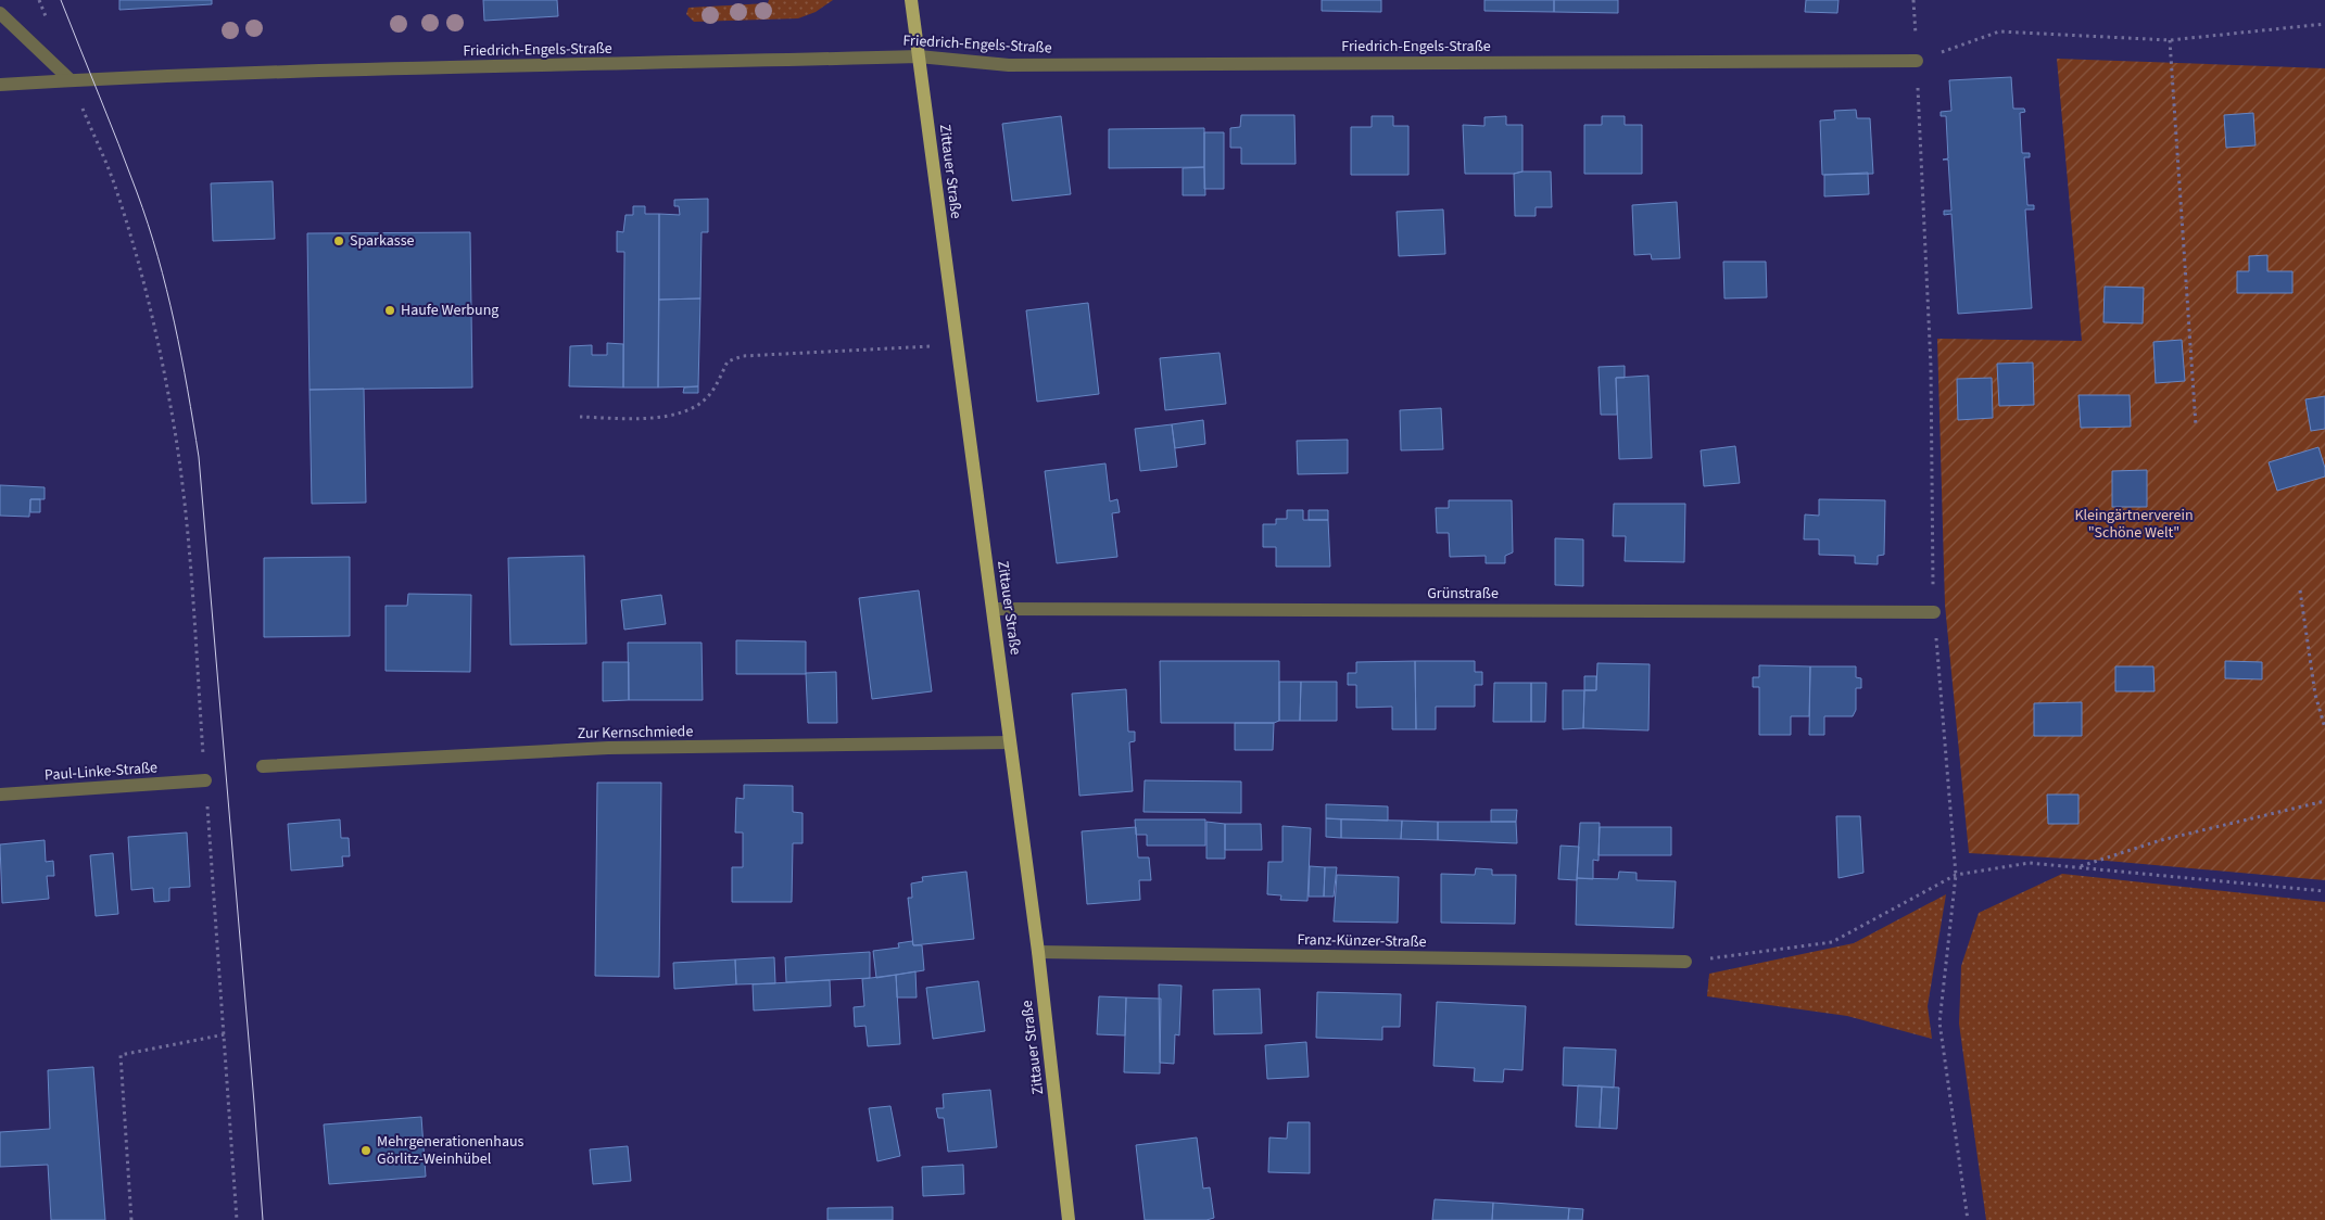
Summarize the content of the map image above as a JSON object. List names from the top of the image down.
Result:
{
  "streets": {
    "main road": ["Zittauer Straße"],
    "street": [
      "Friedrich-Engels-Straße",
      "Grünstraße",
      "Zur Kernschmiede",
      "Paul-Linke-Straße",
      "Franz-Künzer-Straße"
    ]
  },
  "crossings": [
    ["Friedrich-Engels-Straße", "Zittauer Straße"],
    ["Zittauer Straße", "Grünstraße"],
    ["Zittauer Straße", "Zur Kernschmiede"],
    ["Zittauer Straße", "Franz-Künzer-Straße"]
  ],
  "parks": ["Kleingärtnerverein \"Schöne Welt\""],
  "places": ["Sparkasse", "Haufe Werbung", "Mehrgenerationenhaus Görlitz-Weinhübel"]
}
